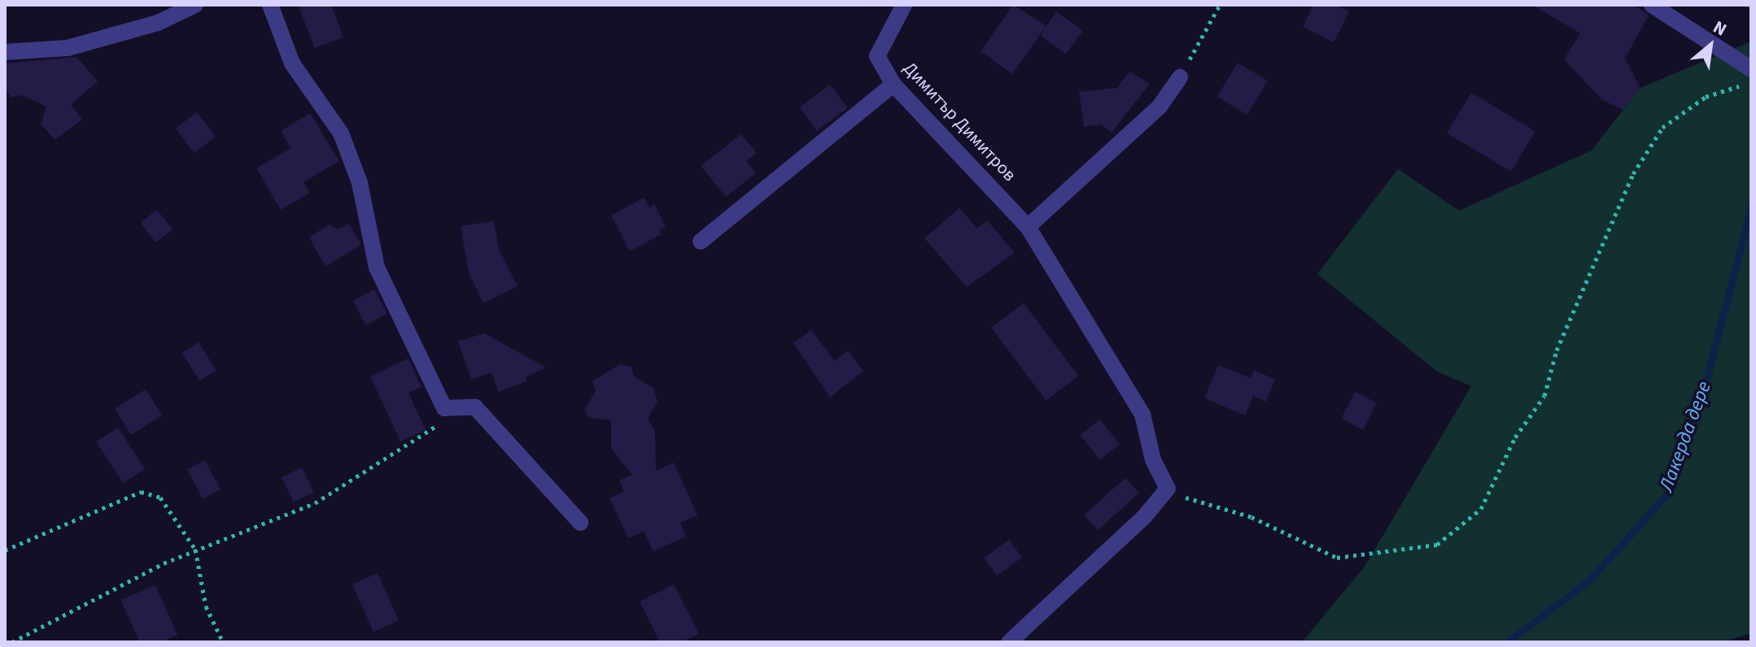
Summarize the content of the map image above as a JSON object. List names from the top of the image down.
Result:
{
  "streets": {
    "street": ["Димитър Димитров"]
  },
  "water": ["Лакерда дере"],
  "north": "top right"
}
